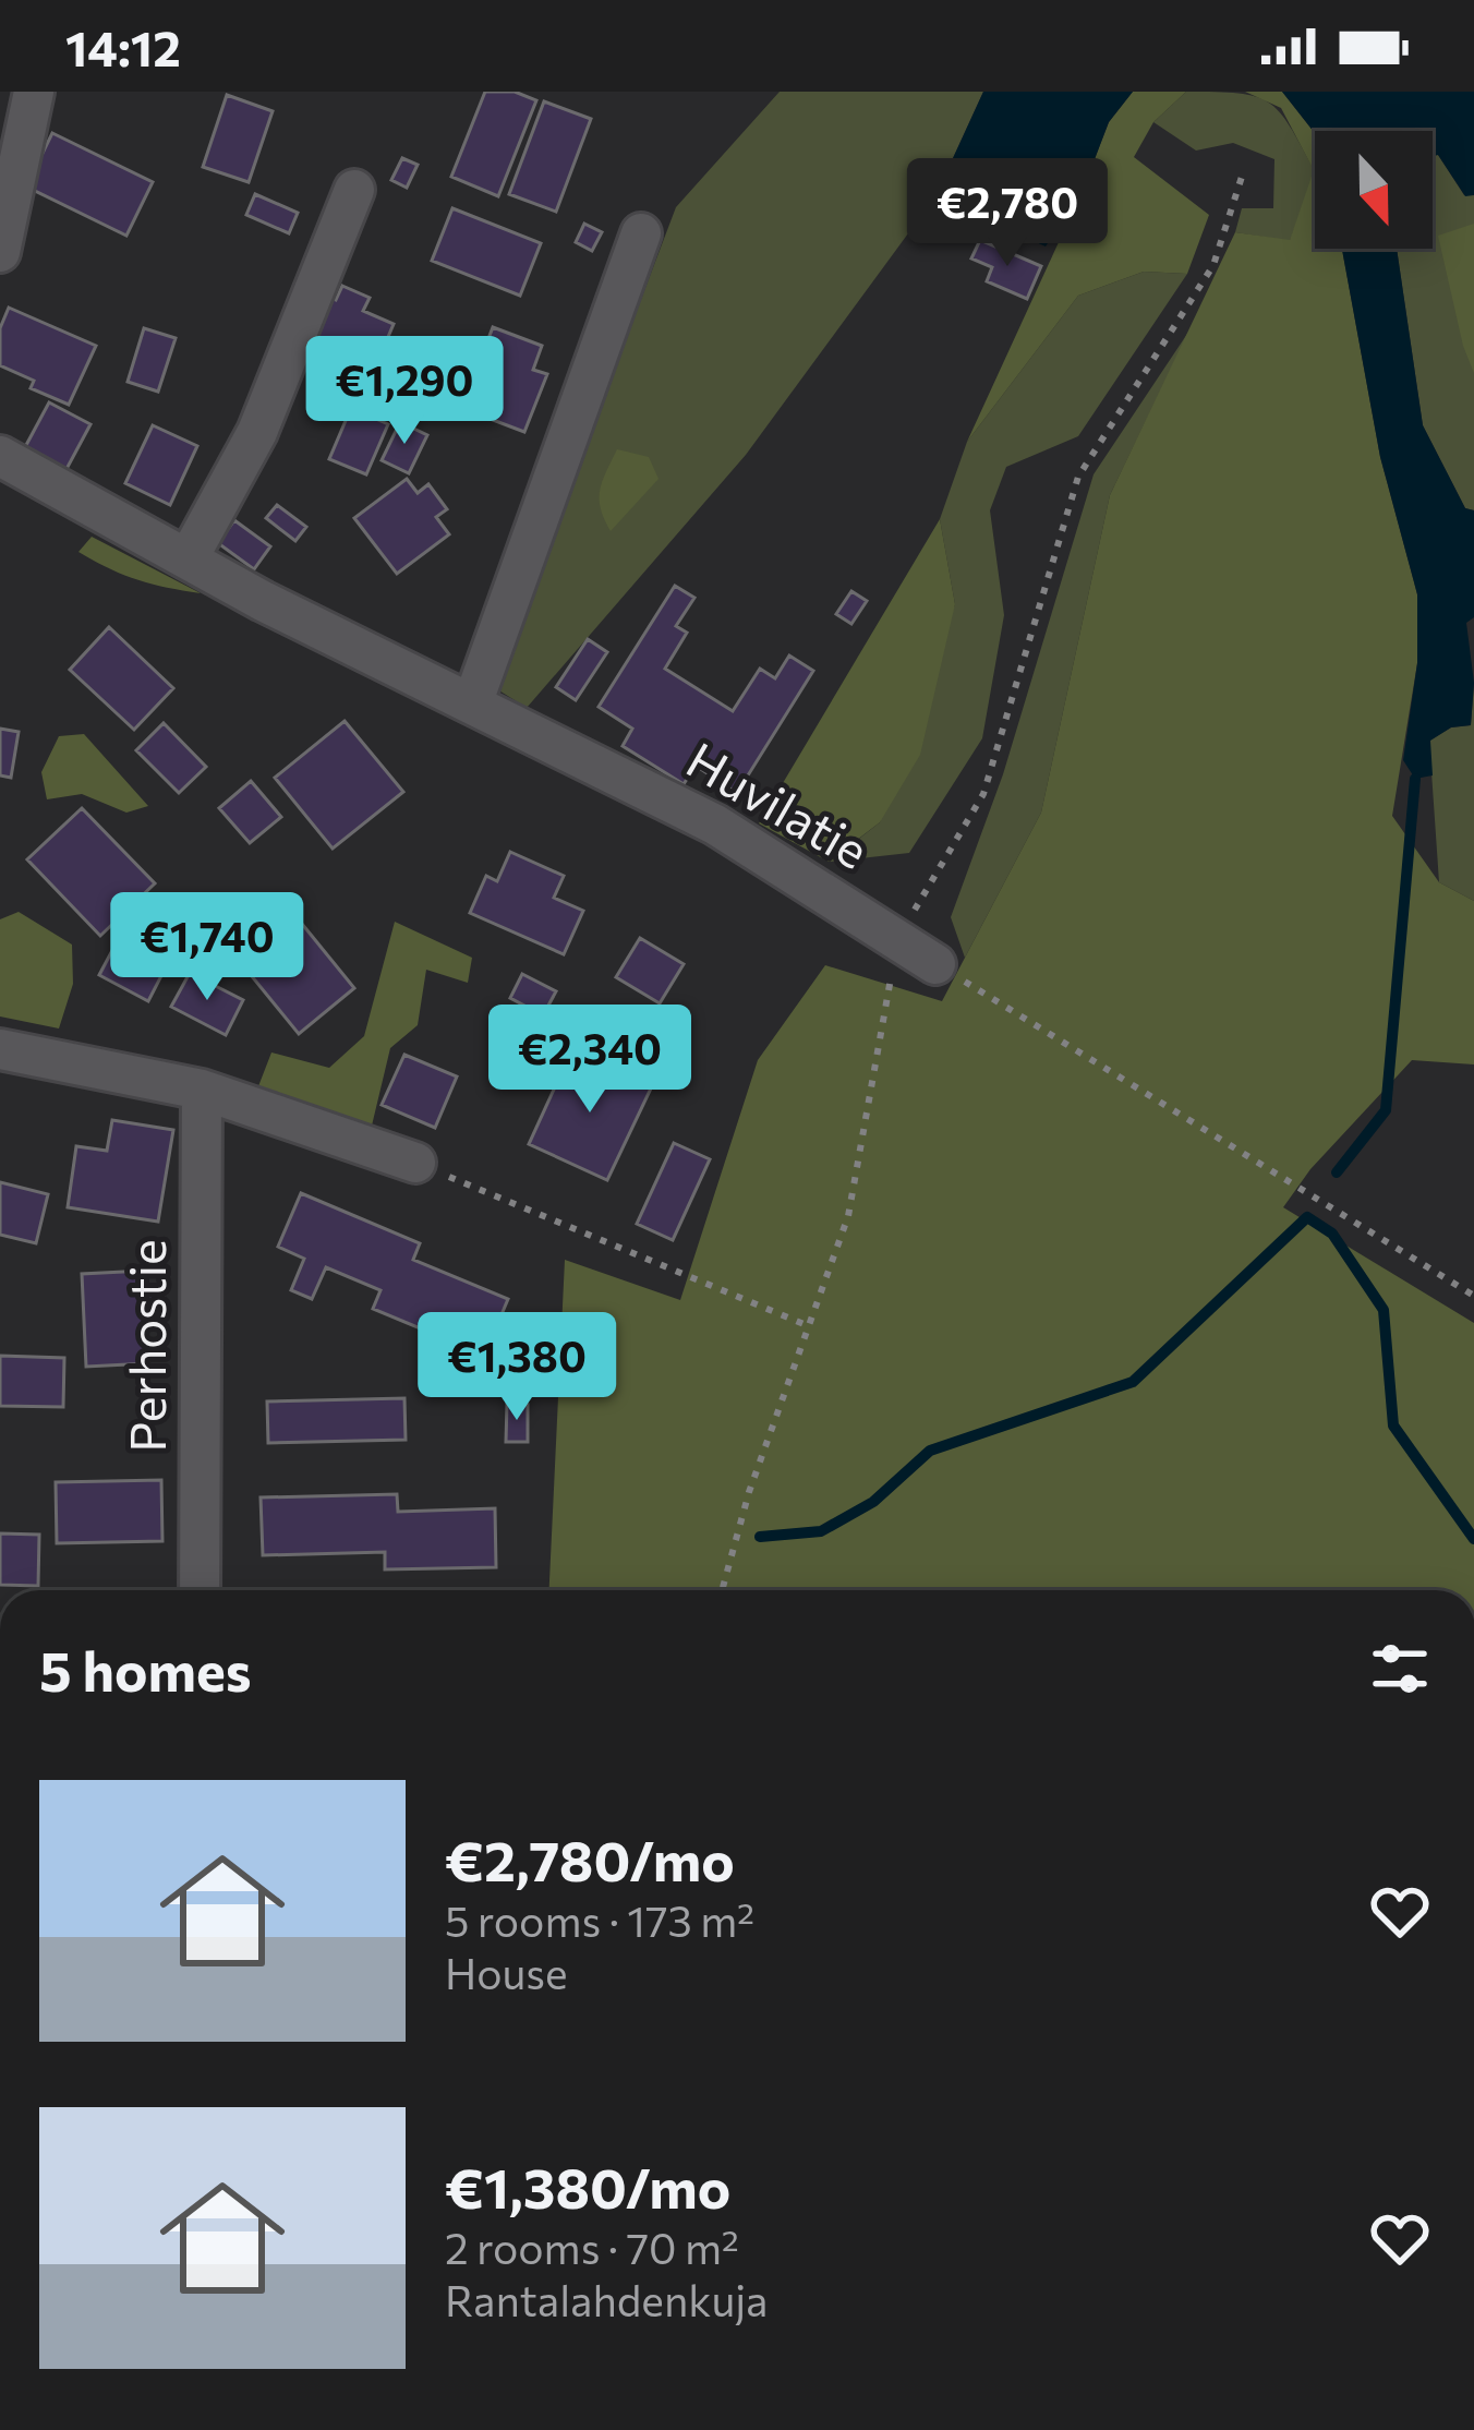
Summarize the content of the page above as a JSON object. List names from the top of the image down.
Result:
{
  "streets": {
    "street": ["Huvilatie", "Perhostie"]
  },
  "north": "bottom",
  "page": {
    "status": "14:12",
    "price": [
      "€2,780",
      "€1,290",
      "€1,740",
      "€2,340",
      "€1,380"
    ],
    "heading": "5 homes",
    "list": [
      {
        "name": "€2,780/mo",
        "note": "5 rooms · 173 m² · House"
      },
      {
        "name": "€1,380/mo",
        "note": "2 rooms · 70 m² · Rantalahdenkuja"
      }
    ]
  }
}
